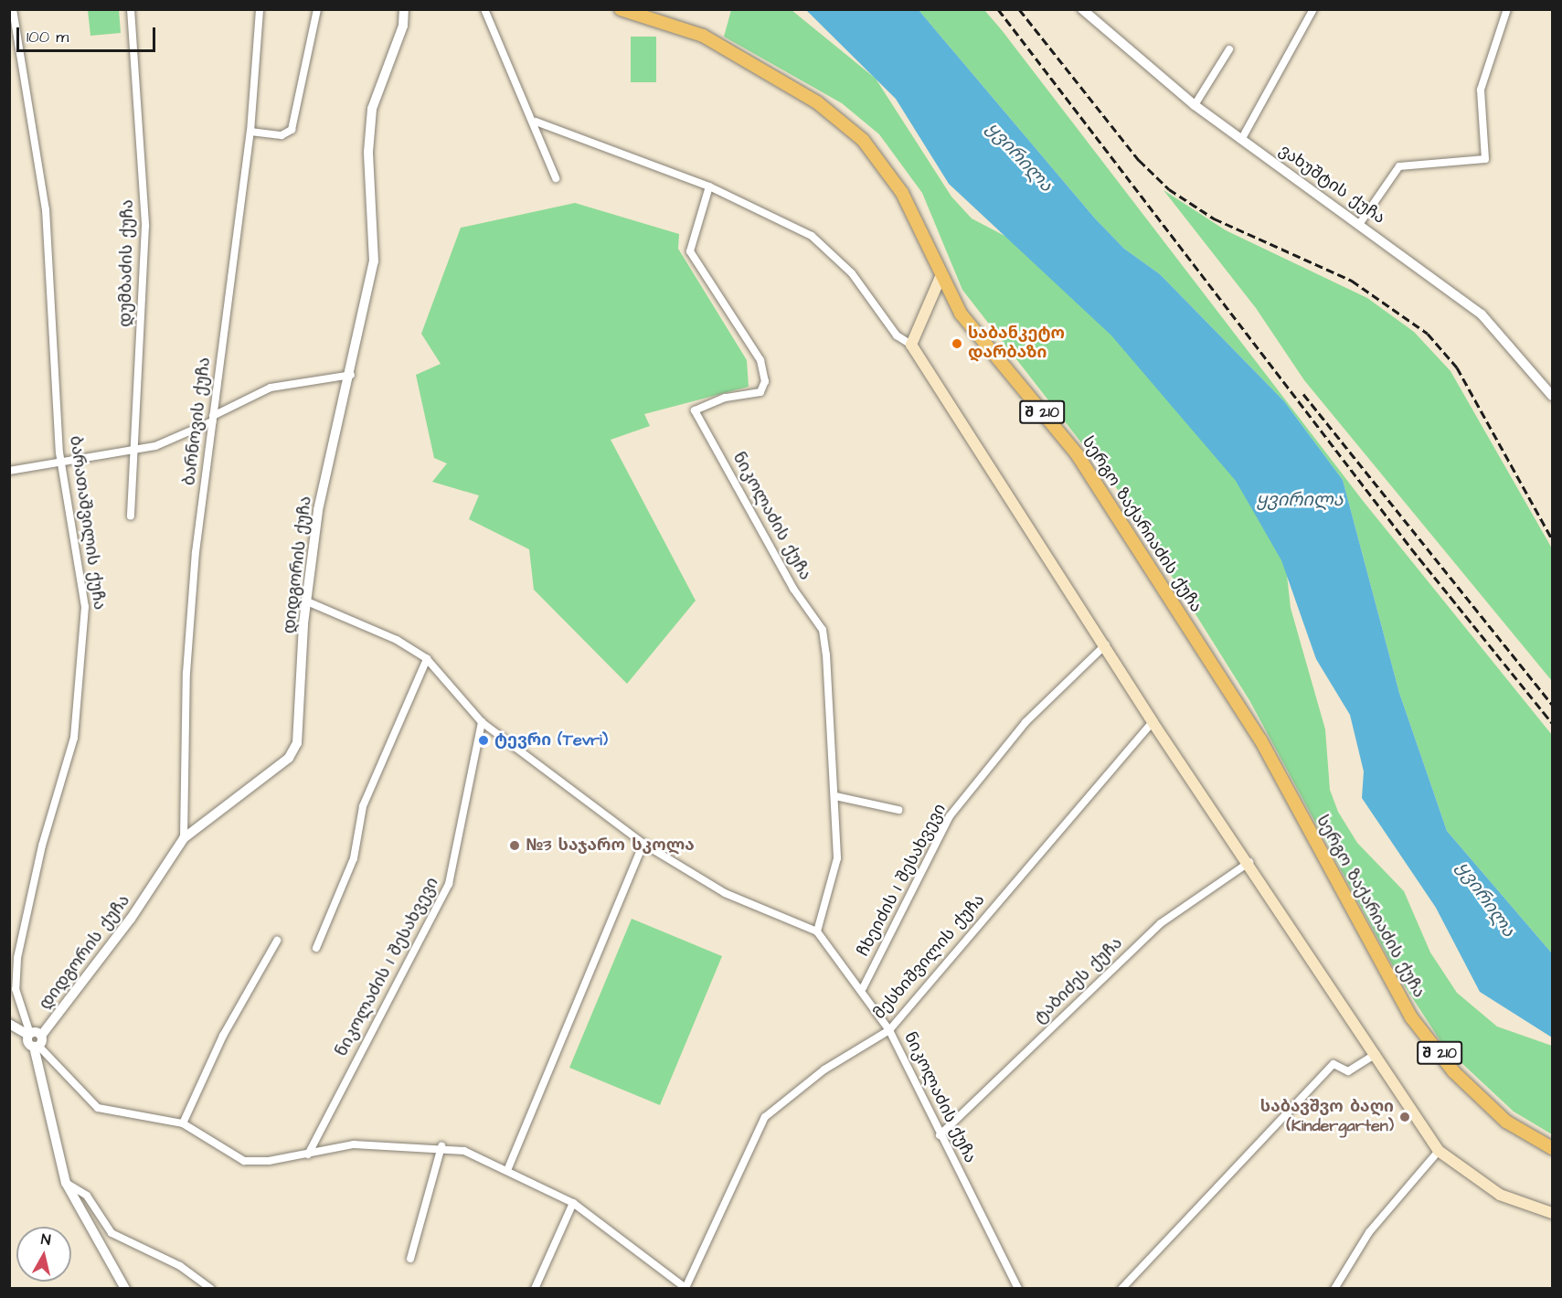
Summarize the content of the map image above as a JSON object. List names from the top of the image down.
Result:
{
  "streets": {
    "main road": ["შ 210", "სერგო ზაქარიაძის ქუჩა"],
    "street": [
      "ვახუშტის ქუჩა",
      "დუმბაძის ქუჩა",
      "ბარნოვის ქუჩა",
      "ნიკოლაძის ქუჩა",
      "ბარათაშვილის ქუჩა",
      "დიდგორის ქუჩა",
      "ჩხეიძის I შესახვევი",
      "მესხიშვილის ქუჩა",
      "ნიკოლაძის I შესახვევი",
      "ტაბიძეს ქუჩა"
    ]
  },
  "crossings": [
    ["ბარნოვის ქუჩა", "დიდგორის ქუჩა"],
    ["ნიკოლაძის ქუჩა", "დიდგორის ქუჩა"],
    ["ნიკოლაძის ქუჩა", "ჩხეიძის I შესახვევი"],
    ["ნიკოლაძის ქუჩა", "მესხიშვილის ქუჩა"],
    ["ნიკოლაძის ქუჩა", "ნიკოლაძის I შესახვევი"],
    ["ნიკოლაძის ქუჩა", "ტაბიძეს ქუჩა"]
  ],
  "water": ["ყვირილა"],
  "places": [
    "საბანკეტო დარბაზი",
    "ტევრი (Tevri)",
    "№3 საჯარო სკოლა",
    "საბავშვო ბაღი (Kindergarten)"
  ],
  "scale_bar": "100 m",
  "north": "top"
}
